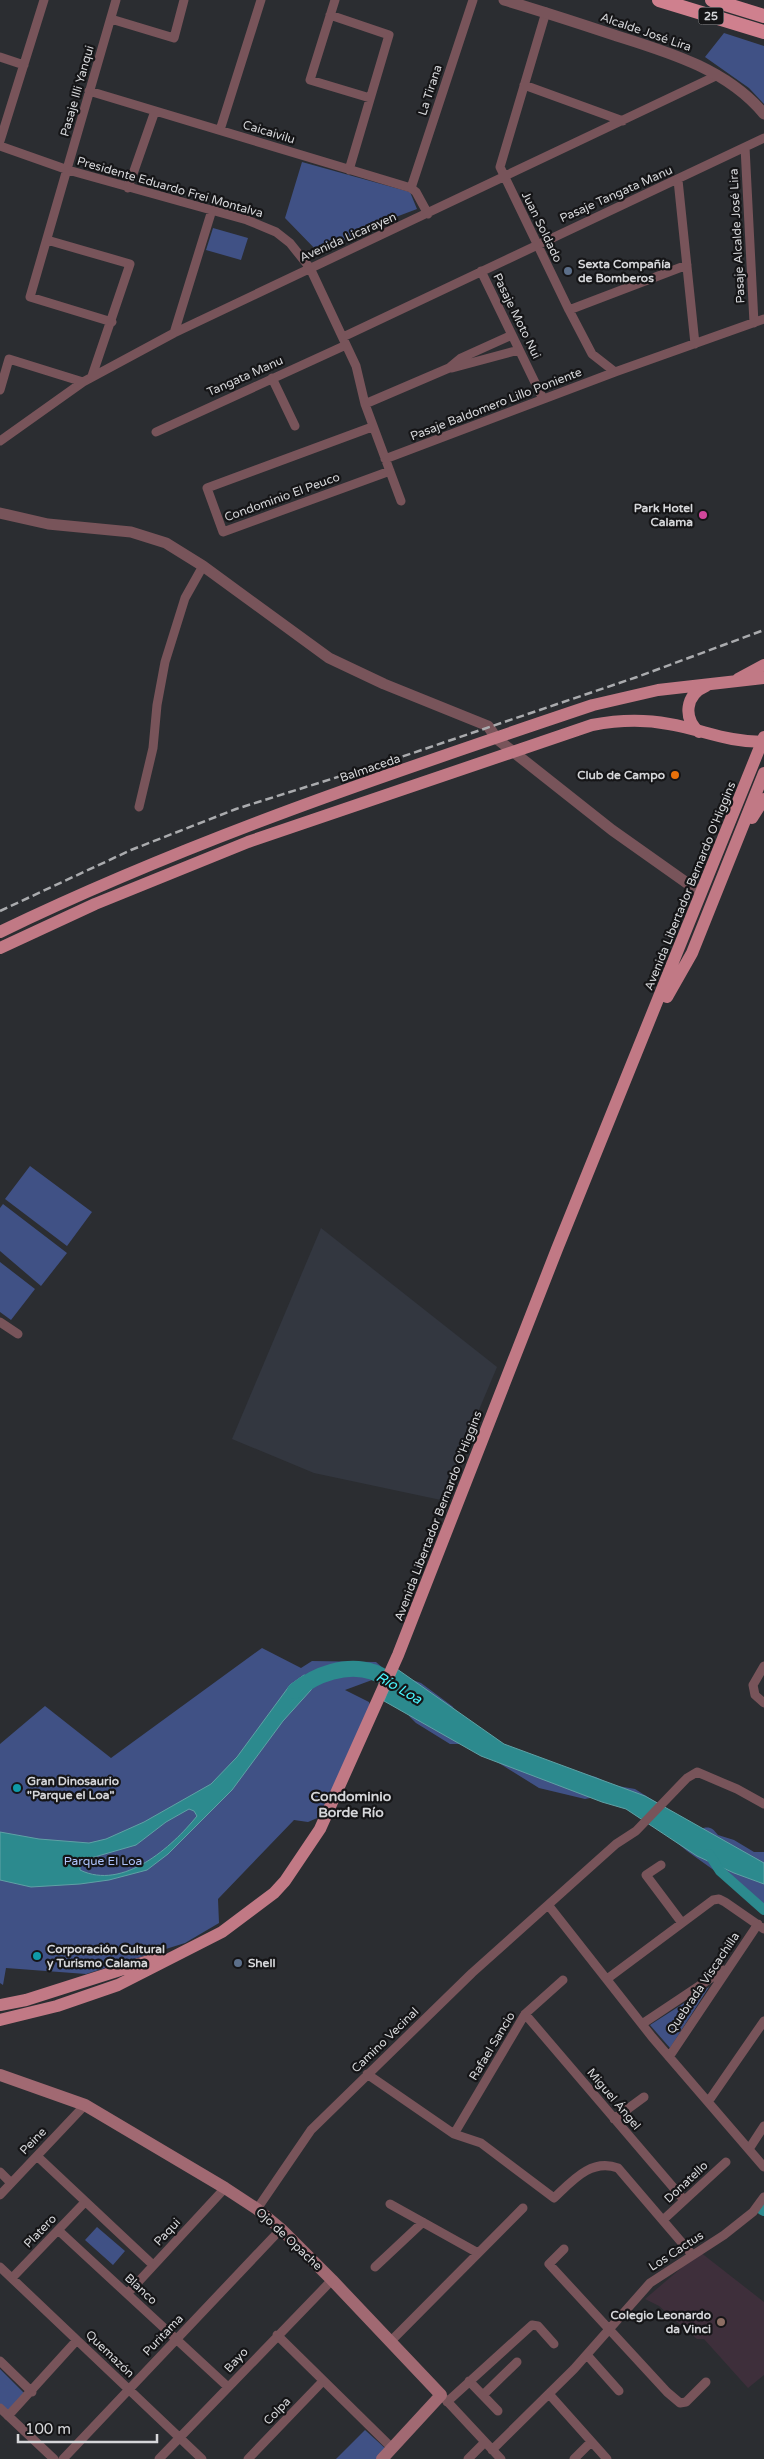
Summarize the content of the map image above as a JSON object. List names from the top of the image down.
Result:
{
  "streets": {
    "highway": ["25"],
    "main road": ["Balmaceda", "Avenida Libertador Bernardo O'Higgins", "Ojo de Opache"],
    "street": [
      "Alcalde José Lira",
      "La Tirana",
      "Pasaje Illi Yanqui",
      "Caicaivilu",
      "Presidente Eduardo Frei Montalva",
      "Pasaje Tangata Manu",
      "Juan Soldado",
      "Pasaje Alcalde José Lira",
      "Avenida Licarayen",
      "Pasaje Moto Nui",
      "Tangata Manu",
      "Pasaje Baldomero Lillo Poniente",
      "Condominio El Peuco",
      "Quebrada Viscachilla",
      "Camino Vecinal",
      "Rafael Sancio",
      "Miguel Ángel",
      "Peine",
      "Donatello",
      "Platero",
      "Paqui",
      "Los Cactus",
      "Blanco",
      "Puritama",
      "Quemazón",
      "Bayo",
      "Colpa"
    ]
  },
  "crossings": [
    ["Alcalde José Lira", "Juan Soldado"],
    ["Alcalde José Lira", "Avenida Licarayen"],
    ["La Tirana", "Caicaivilu"],
    ["Pasaje Illi Yanqui", "Caicaivilu"],
    ["Pasaje Illi Yanqui", "Presidente Eduardo Frei Montalva"],
    ["Presidente Eduardo Frei Montalva", "Pasaje Tangata Manu"],
    ["Presidente Eduardo Frei Montalva", "Avenida Licarayen"],
    ["Presidente Eduardo Frei Montalva", "Tangata Manu"],
    ["Presidente Eduardo Frei Montalva", "Pasaje Baldomero Lillo Poniente"],
    ["Presidente Eduardo Frei Montalva", "Condominio El Peuco"],
    ["Pasaje Tangata Manu", "Juan Soldado"],
    ["Pasaje Tangata Manu", "Pasaje Alcalde José Lira"],
    ["Pasaje Tangata Manu", "Pasaje Moto Nui"],
    ["Pasaje Tangata Manu", "Tangata Manu"],
    ["Juan Soldado", "Avenida Licarayen"],
    ["Juan Soldado", "Pasaje Baldomero Lillo Poniente"],
    ["Pasaje Moto Nui", "Pasaje Baldomero Lillo Poniente"],
    ["Camino Vecinal", "Ojo de Opache"],
    ["Rafael Sancio", "Miguel Ángel"],
    ["Miguel Ángel", "Donatello"],
    ["Peine", "Ojo de Opache"],
    ["Peine", "Blanco"],
    ["Platero", "Blanco"],
    ["Platero", "Quemazón"],
    ["Paqui", "Ojo de Opache"],
    ["Paqui", "Blanco"],
    ["Ojo de Opache", "Los Cactus"],
    ["Ojo de Opache", "Puritama"],
    ["Ojo de Opache", "Bayo"],
    ["Blanco", "Puritama"],
    ["Blanco", "Bayo"],
    ["Puritama", "Quemazón"],
    ["Quemazón", "Bayo"]
  ],
  "districts": ["Condominio Borde Río"],
  "water": ["Río Loa"],
  "parks": ["Parque El Loa"],
  "places": [
    "Sexta Compañía de Bomberos",
    "Park Hotel Calama",
    "Club de Campo",
    "Gran Dinosaurio \"Parque el Loa\"",
    "Corporación Cultural y Turismo Calama",
    "Shell",
    "Colegio Leonardo da Vinci"
  ],
  "scale_bar": "100 m"
}
